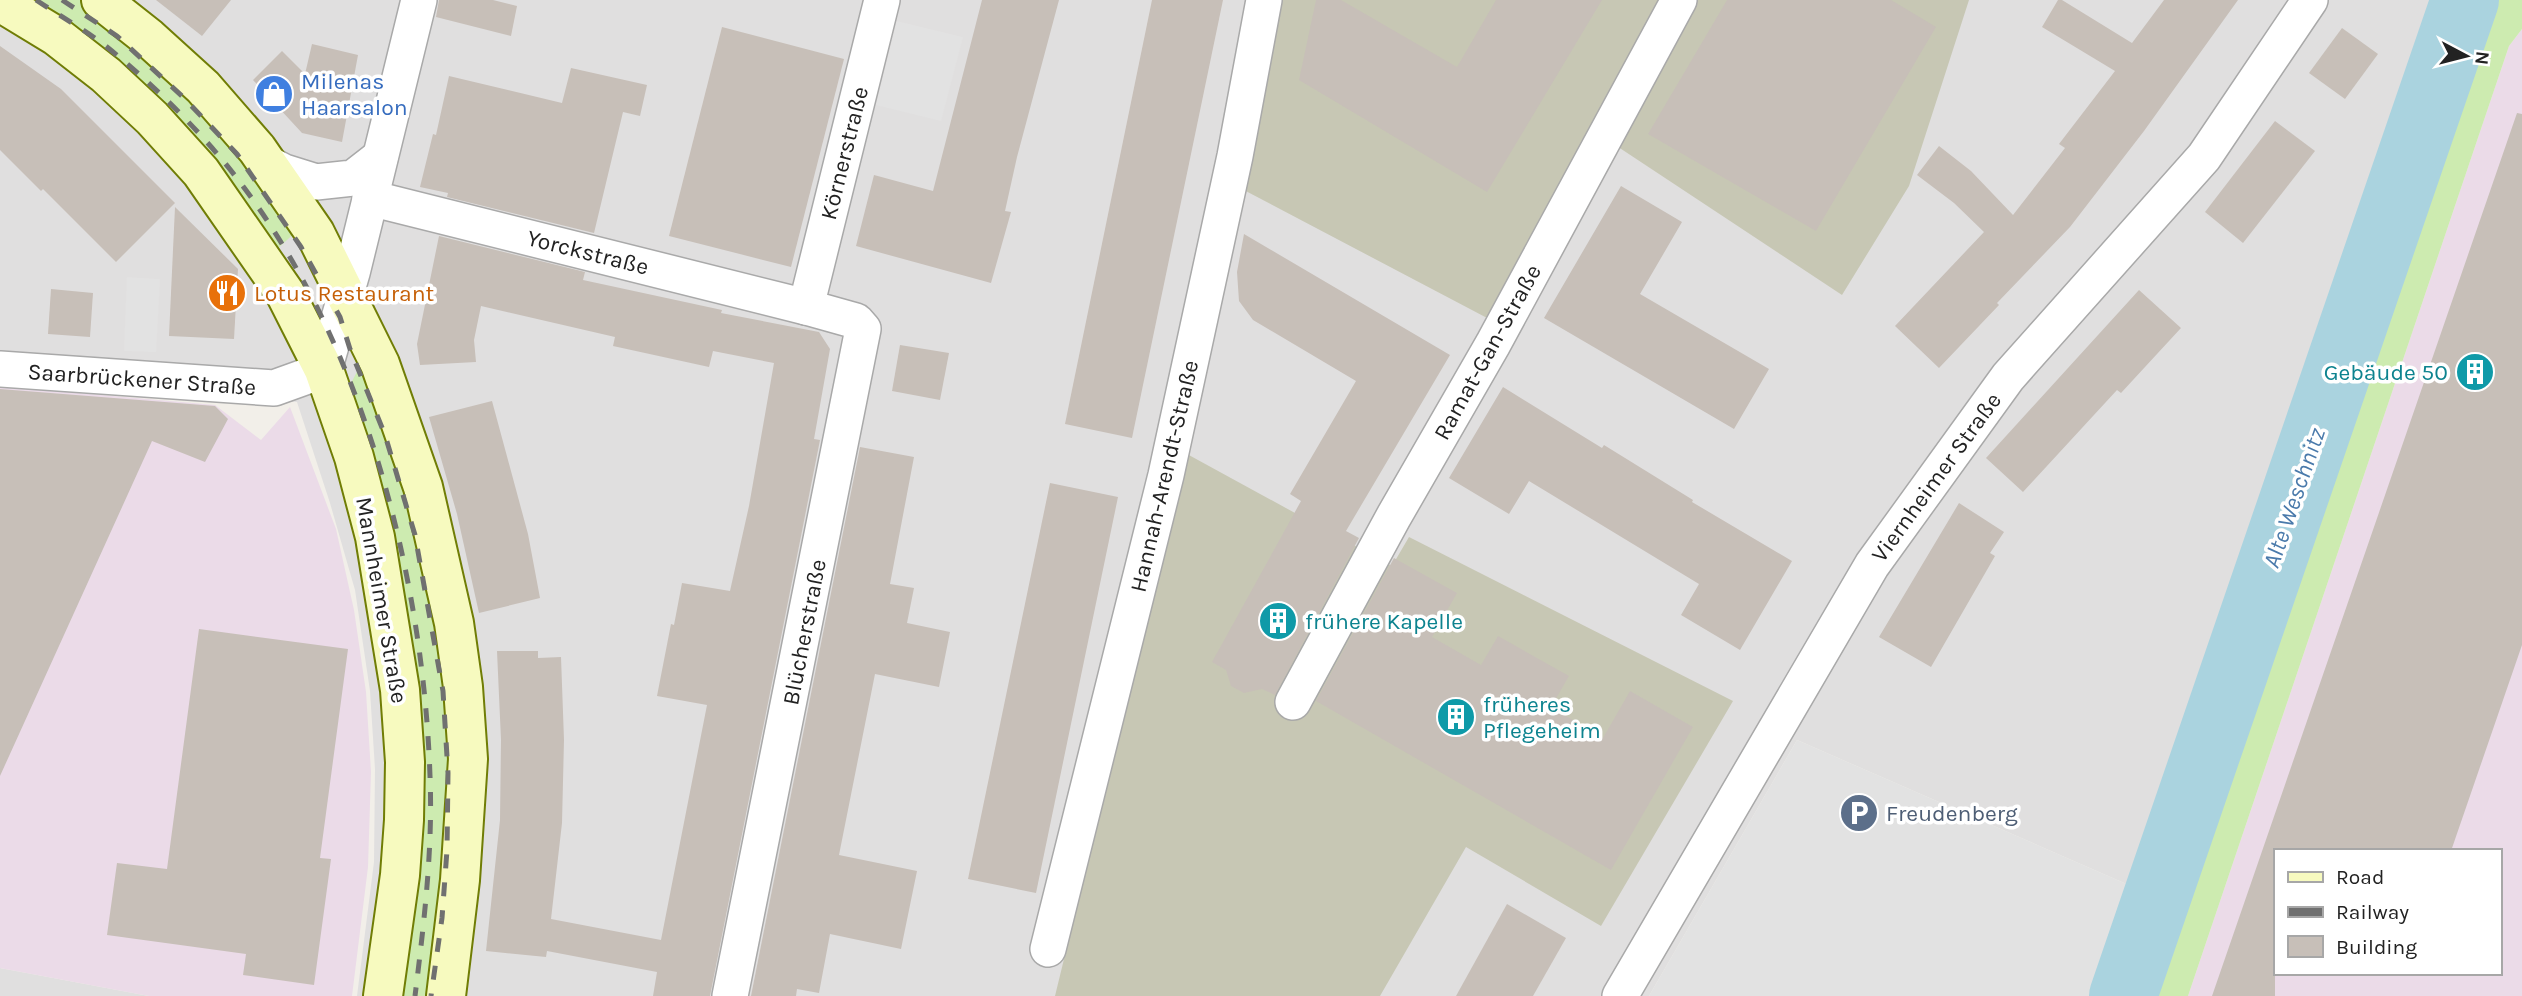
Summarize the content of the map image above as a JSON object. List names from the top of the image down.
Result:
{
  "streets": {
    "main road": ["Mannheimer Straße"],
    "street": [
      "Körnerstraße",
      "Yorckstraße",
      "Ramat-Gan-Straße",
      "Saarbrückener Straße",
      "Hannah-Arendt-Straße",
      "Viernheimer Straße",
      "Blücherstraße"
    ]
  },
  "crossings": [
    ["Körnerstraße", "Yorckstraße"],
    ["Körnerstraße", "Blücherstraße"],
    ["Yorckstraße", "Blücherstraße"],
    ["Saarbrückener Straße", "Mannheimer Straße"]
  ],
  "water": ["Alte Weschnitz"],
  "places": {
    "shop": ["Milenas Haarsalon"],
    "restaurant": ["Lotus Restaurant"],
    "building": ["Gebäude 50", "frühere Kapelle", "früheres Pflegeheim"],
    "parking": ["Freudenberg"]
  },
  "legend": ["Road", "Railway", "Building"],
  "north": "right"
}
